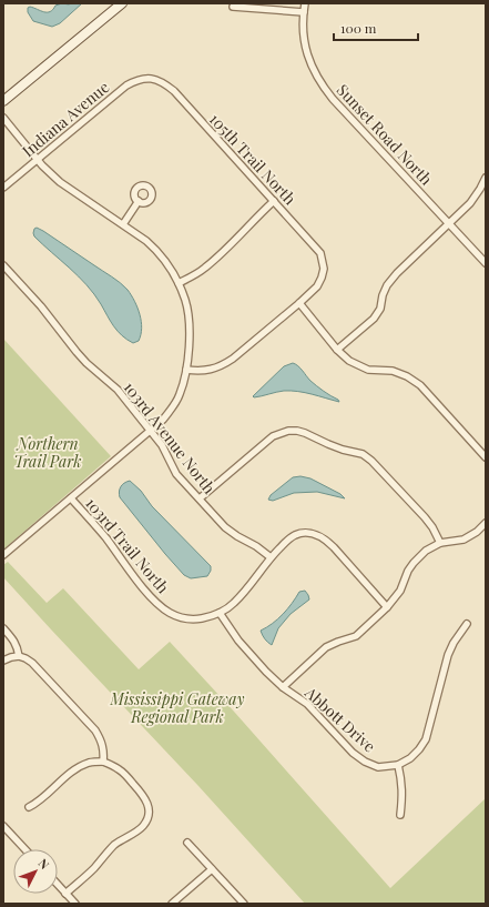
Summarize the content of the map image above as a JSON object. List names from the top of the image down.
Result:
{
  "streets": {
    "street": [
      "Indiana Avenue",
      "Sunset Road North",
      "105th Trail North",
      "103rd Avenue North",
      "103rd Trail North",
      "Abbott Drive"
    ]
  },
  "crossings": [
    ["Indiana Avenue", "105th Trail North"],
    ["103rd Avenue North", "103rd Trail North"],
    ["103rd Trail North", "Abbott Drive"]
  ],
  "parks": ["Northern Trail Park", "Mississippi Gateway Regional Park"],
  "scale_bar": "100 m",
  "north": "top right"
}
